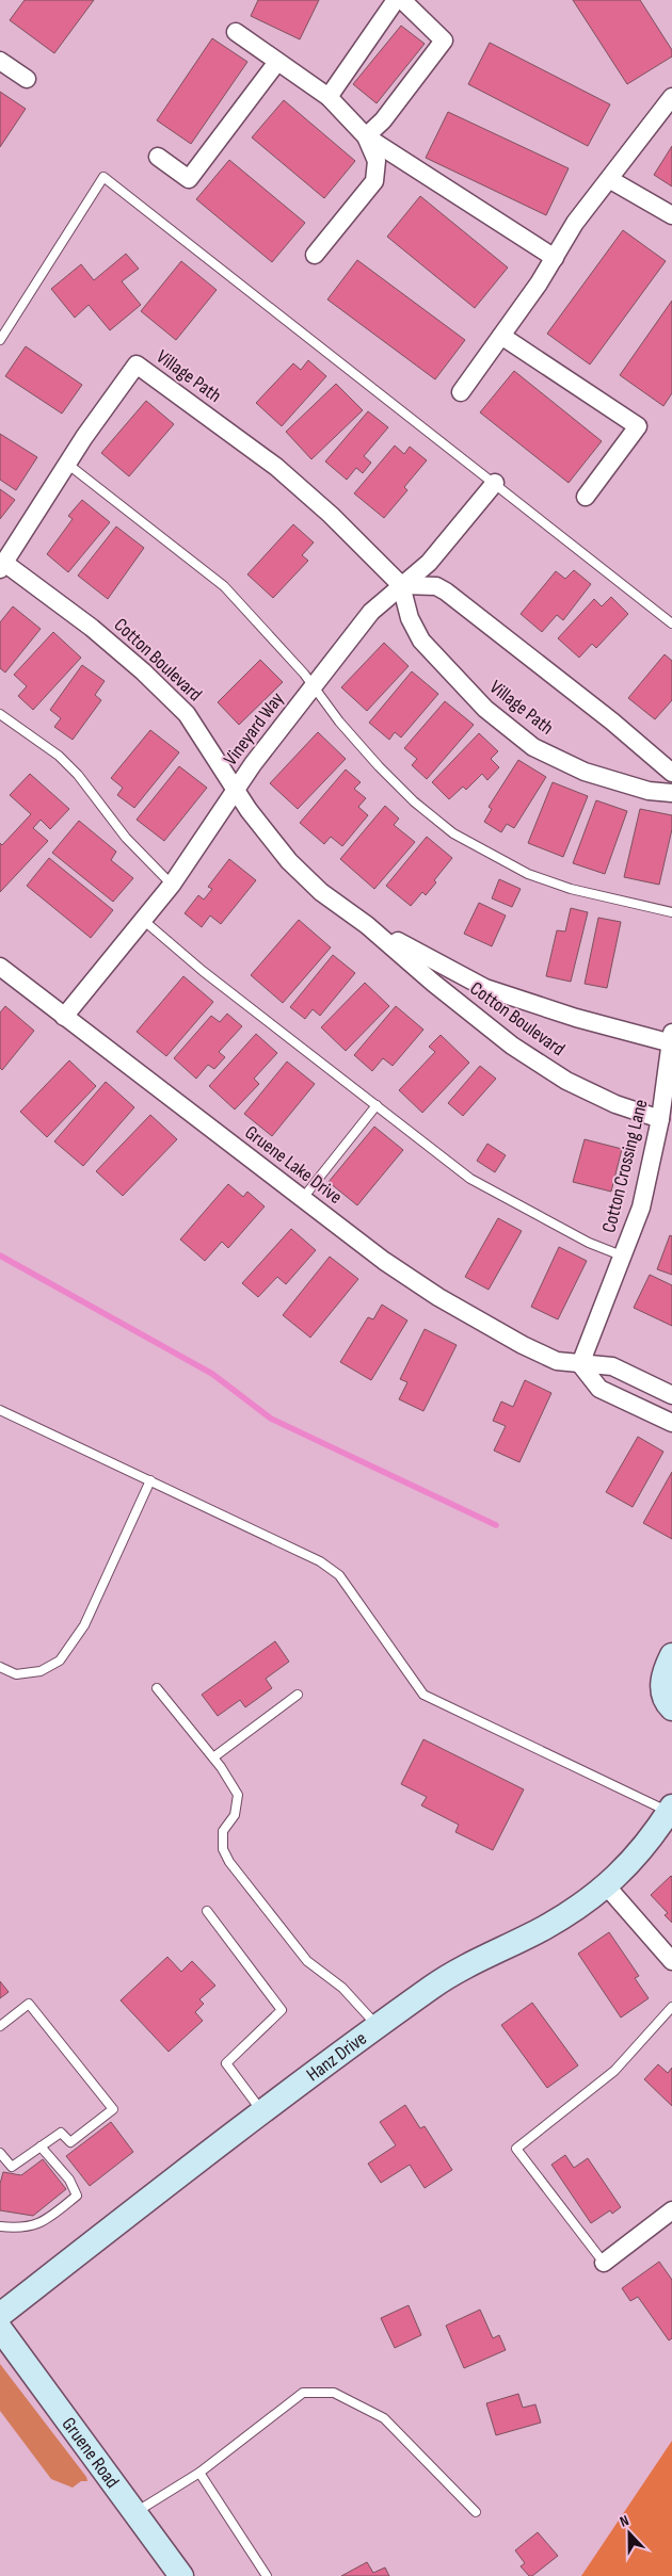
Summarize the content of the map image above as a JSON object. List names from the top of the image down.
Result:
{
  "streets": {
    "street": [
      "Village Path",
      "Cotton Boulevard",
      "Vineyard Way",
      "Gruene Lake Drive",
      "Cotton Crossing Lane",
      "Hanz Drive",
      "Gruene Road"
    ]
  },
  "crossings": [
    ["Village Path", "Cotton Boulevard"],
    ["Village Path", "Vineyard Way"],
    ["Cotton Boulevard", "Vineyard Way"],
    ["Cotton Boulevard", "Cotton Crossing Lane"],
    ["Vineyard Way", "Gruene Lake Drive"],
    ["Gruene Lake Drive", "Cotton Crossing Lane"]
  ],
  "north": "top"
}
